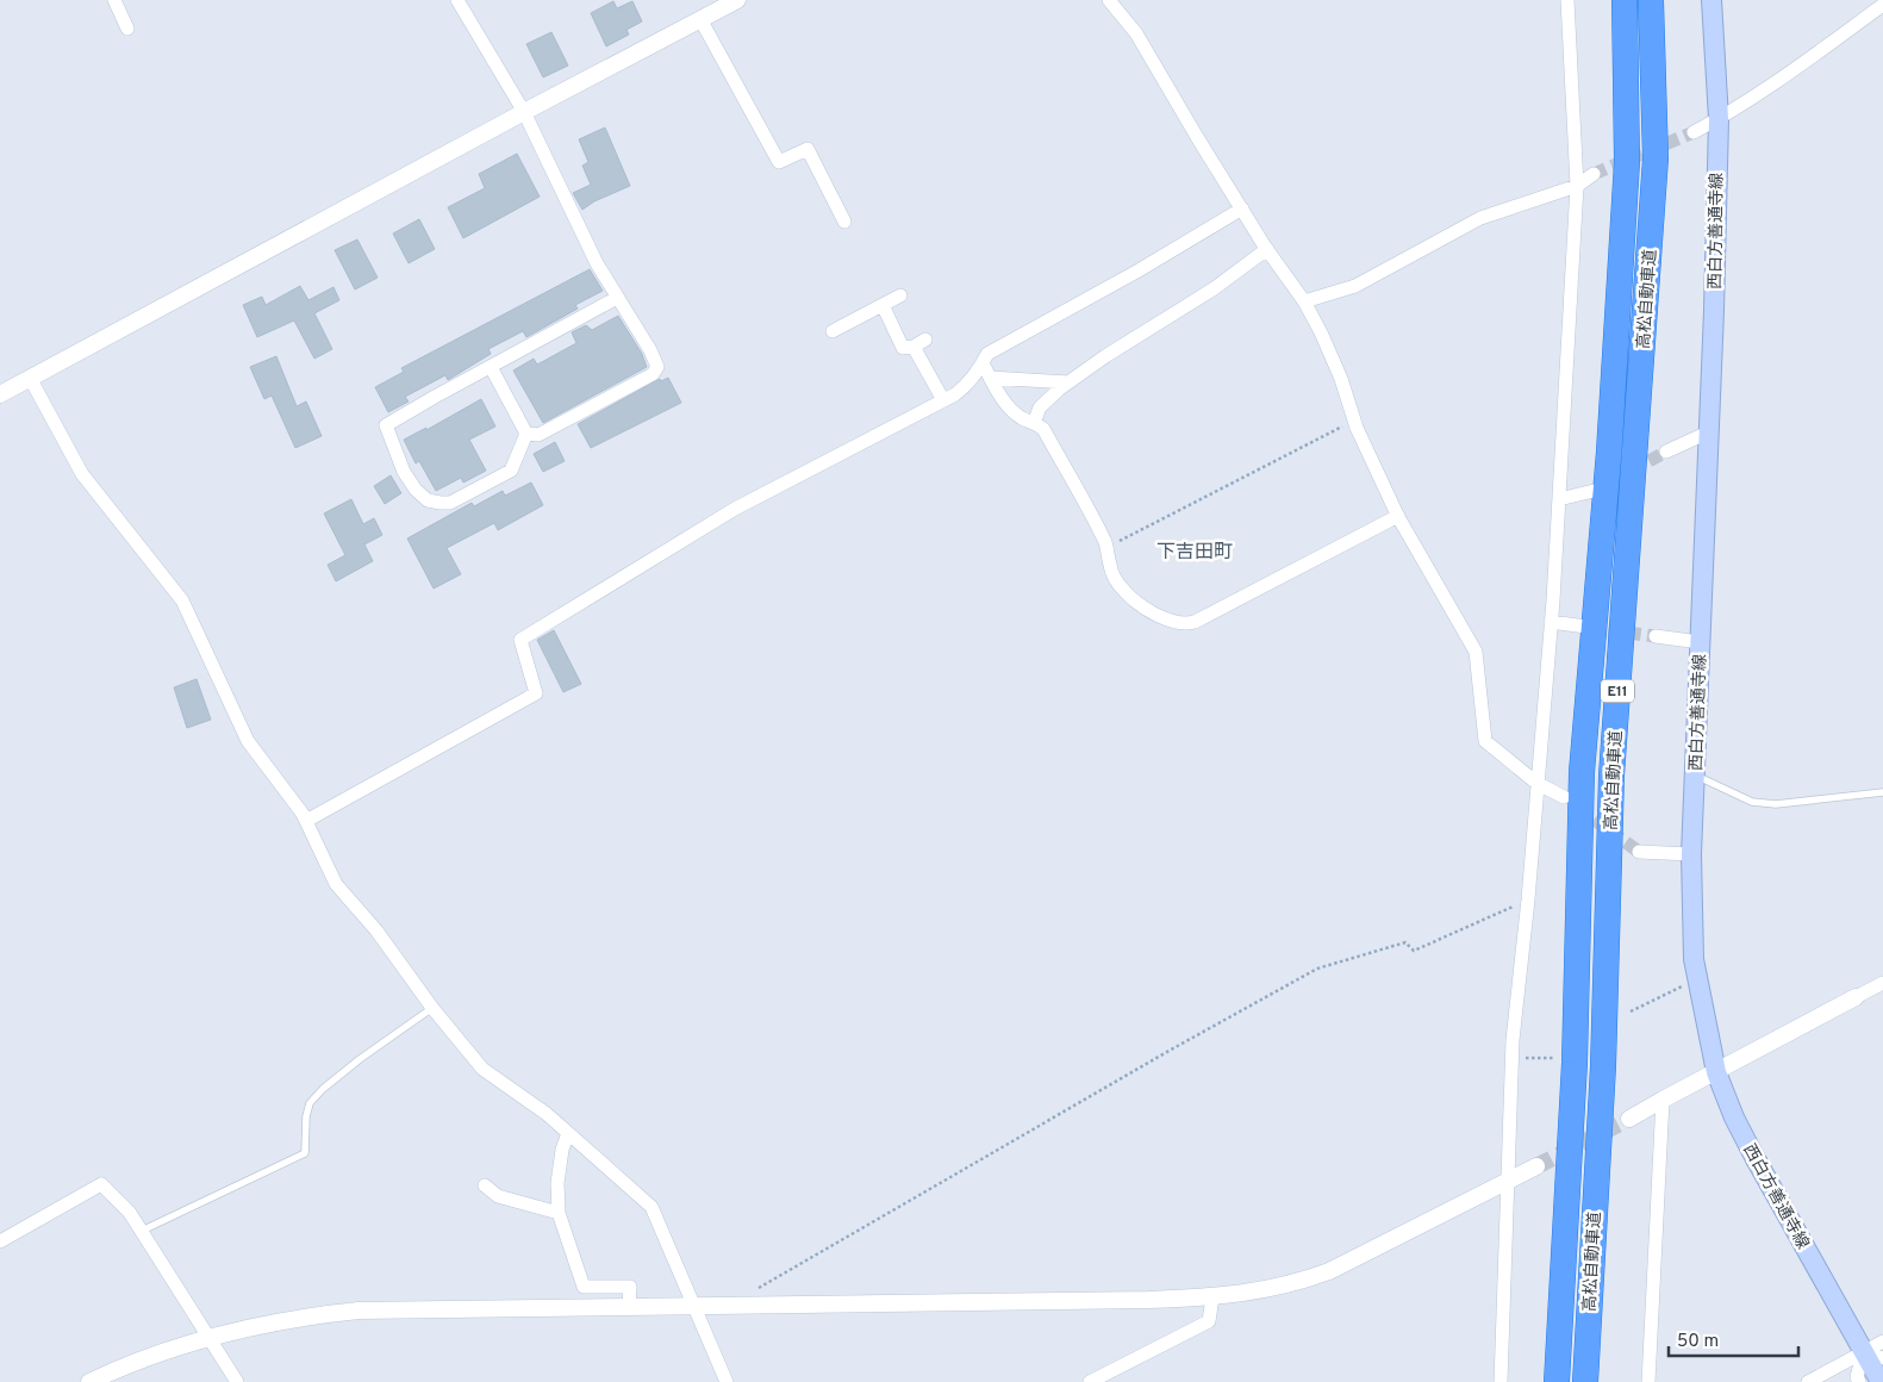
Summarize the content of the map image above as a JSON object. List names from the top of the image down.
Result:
{
  "streets": {
    "highway": ["高松自動車道", "E11"],
    "main road": ["西白方善通寺線"]
  },
  "districts": ["下吉田町"],
  "scale_bar": "50 m"
}
